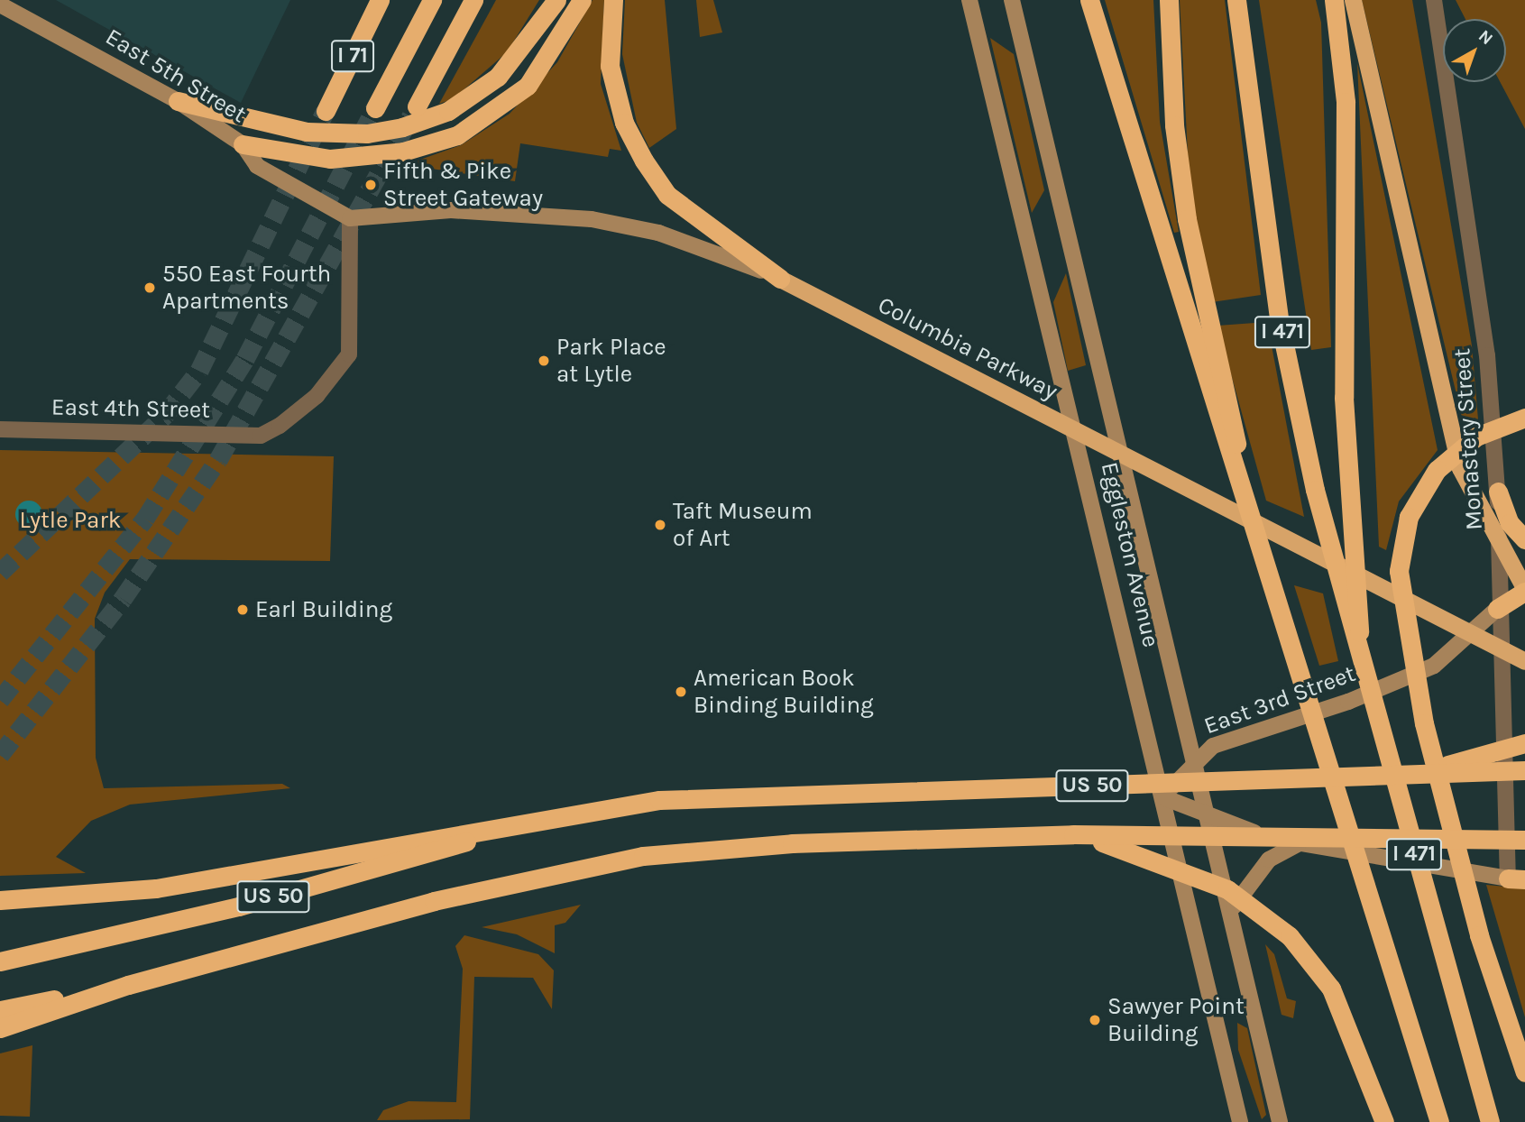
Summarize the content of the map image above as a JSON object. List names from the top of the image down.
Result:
{
  "streets": {
    "highway": [
      "I 71",
      "I 471",
      "Columbia Parkway",
      "US 50"
    ],
    "main road": ["East 5th Street", "Eggleston Avenue", "East 3rd Street"],
    "street": ["East 4th Street", "Monastery Street"]
  },
  "crossings": [
    ["East 5th Street", "Columbia Parkway"],
    ["East 5th Street", "East 4th Street"],
    ["Columbia Parkway", "East 4th Street"],
    ["Monastery Street", "East 3rd Street"],
    ["Eggleston Avenue", "East 3rd Street"]
  ],
  "parks": ["Lytle Park"],
  "places": [
    "Fifth & Pike Street Gateway",
    "550 East Fourth Apartments",
    "Park Place at Lytle",
    "Taft Museum of Art",
    "Earl Building",
    "American Book Binding Building",
    "Sawyer Point Building"
  ],
  "north": "top right"
}
